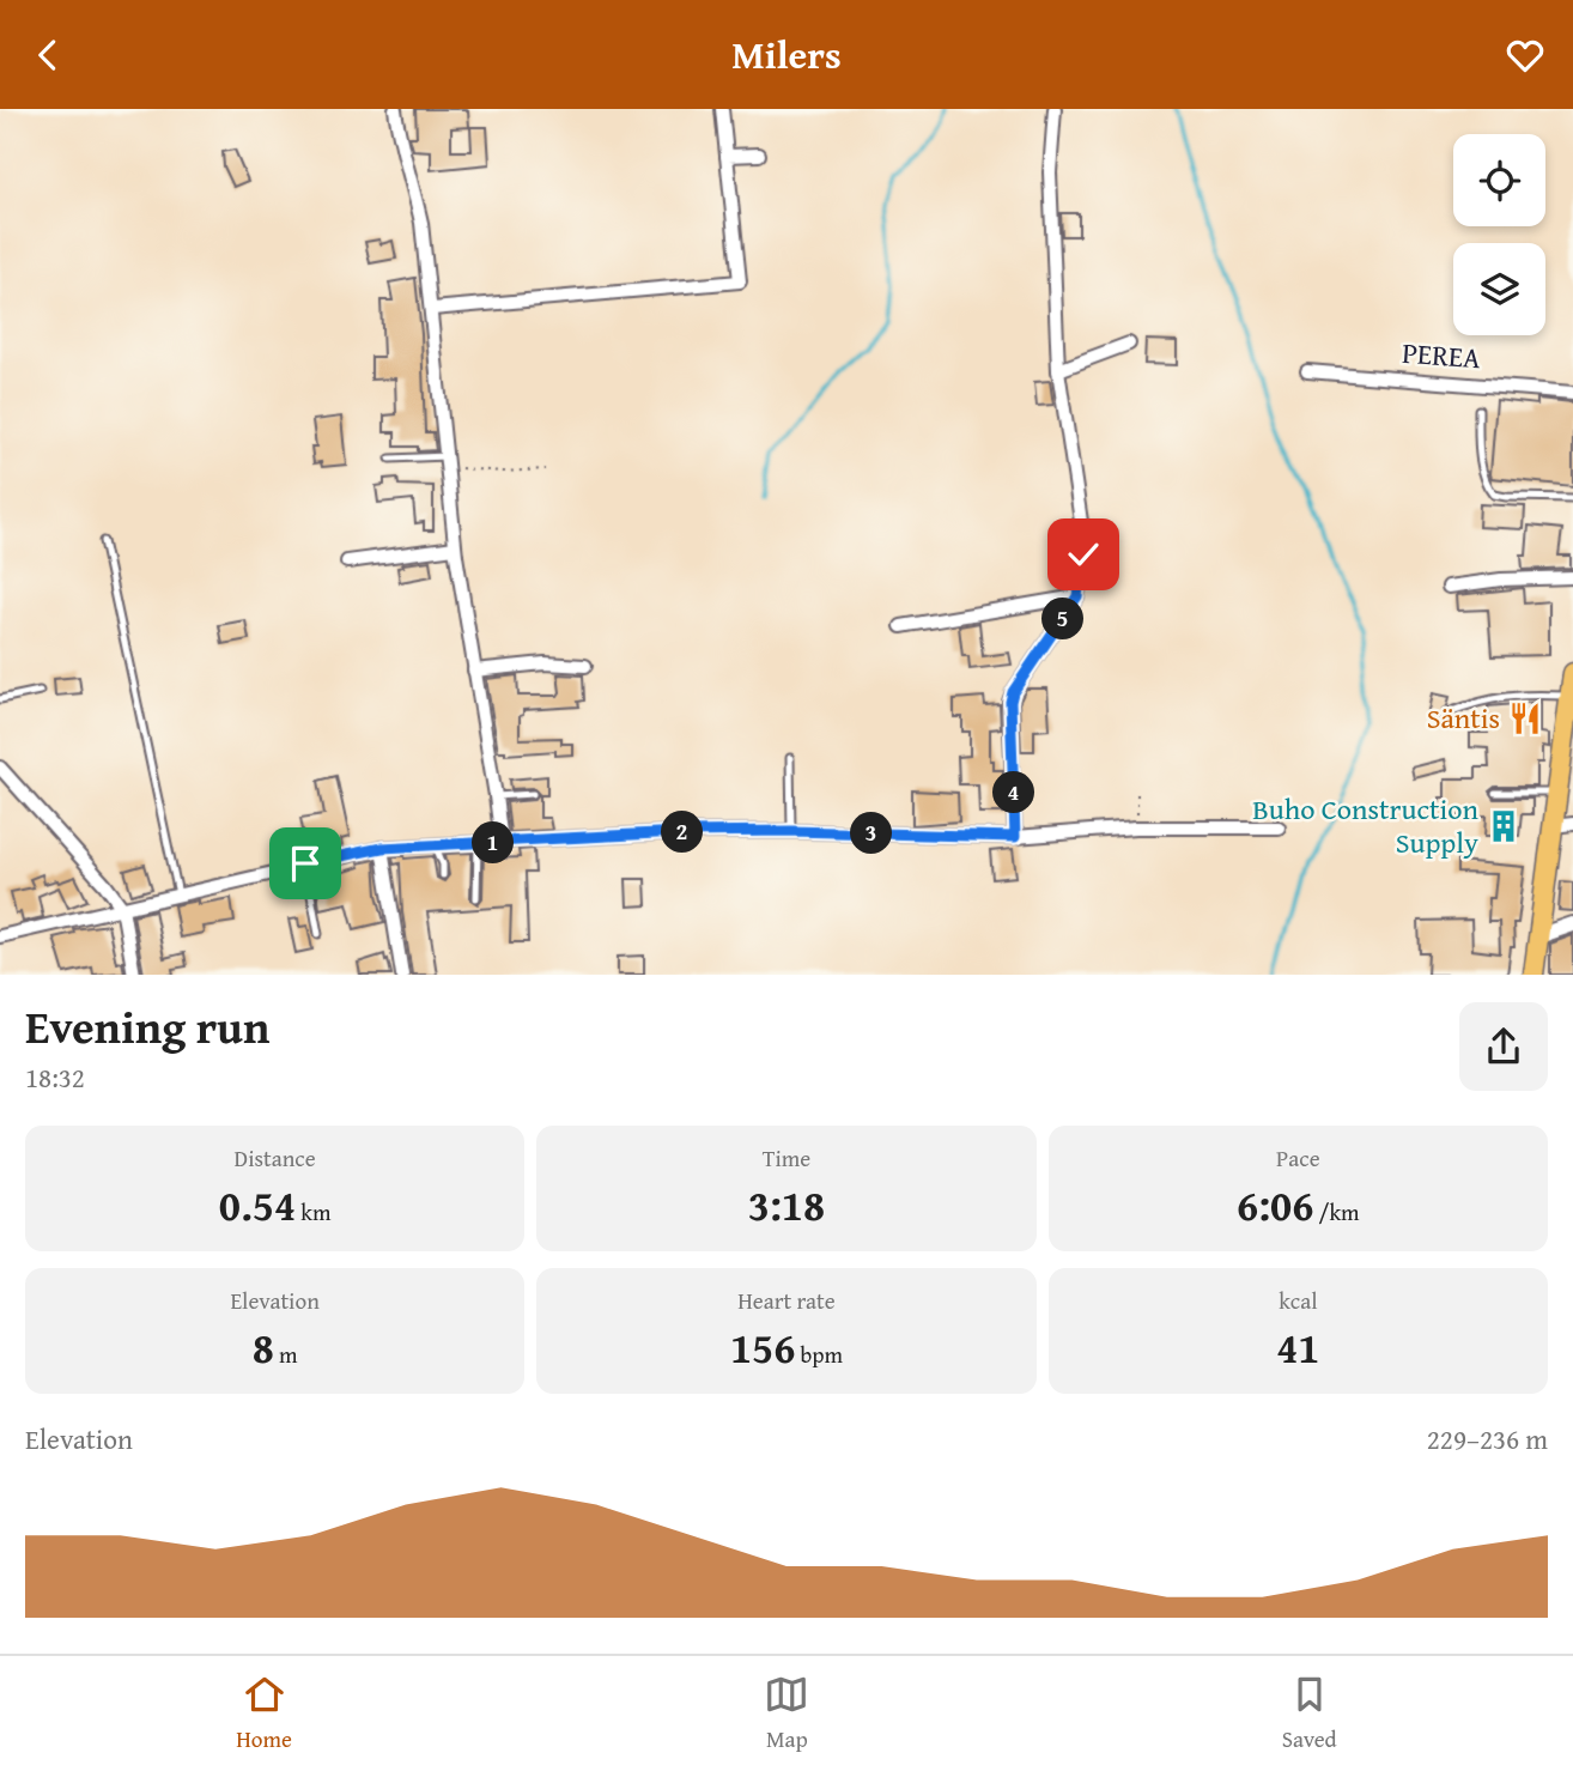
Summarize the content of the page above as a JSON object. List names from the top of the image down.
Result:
{
  "streets": {
    "street": ["PEREA"]
  },
  "places": {
    "restaurant": ["Säntis"],
    "building": ["Buho Construction Supply"]
  },
  "page": {
    "header": "Milers",
    "pins": [
      "5",
      "4",
      "2",
      "3",
      "1"
    ],
    "heading": ["Evening run", "18:32"],
    "stats": [
      ["Distance", "0.54 km"],
      ["Time", "3:18"],
      ["Pace", "6:06 /km"],
      ["Elevation", "8 m"],
      ["Heart rate", "156 bpm"],
      ["kcal", "41"]
    ],
    "chart": ["Elevation", "229–236 m"],
    "tabs": ["Home", "Map", "Saved"]
  }
}
